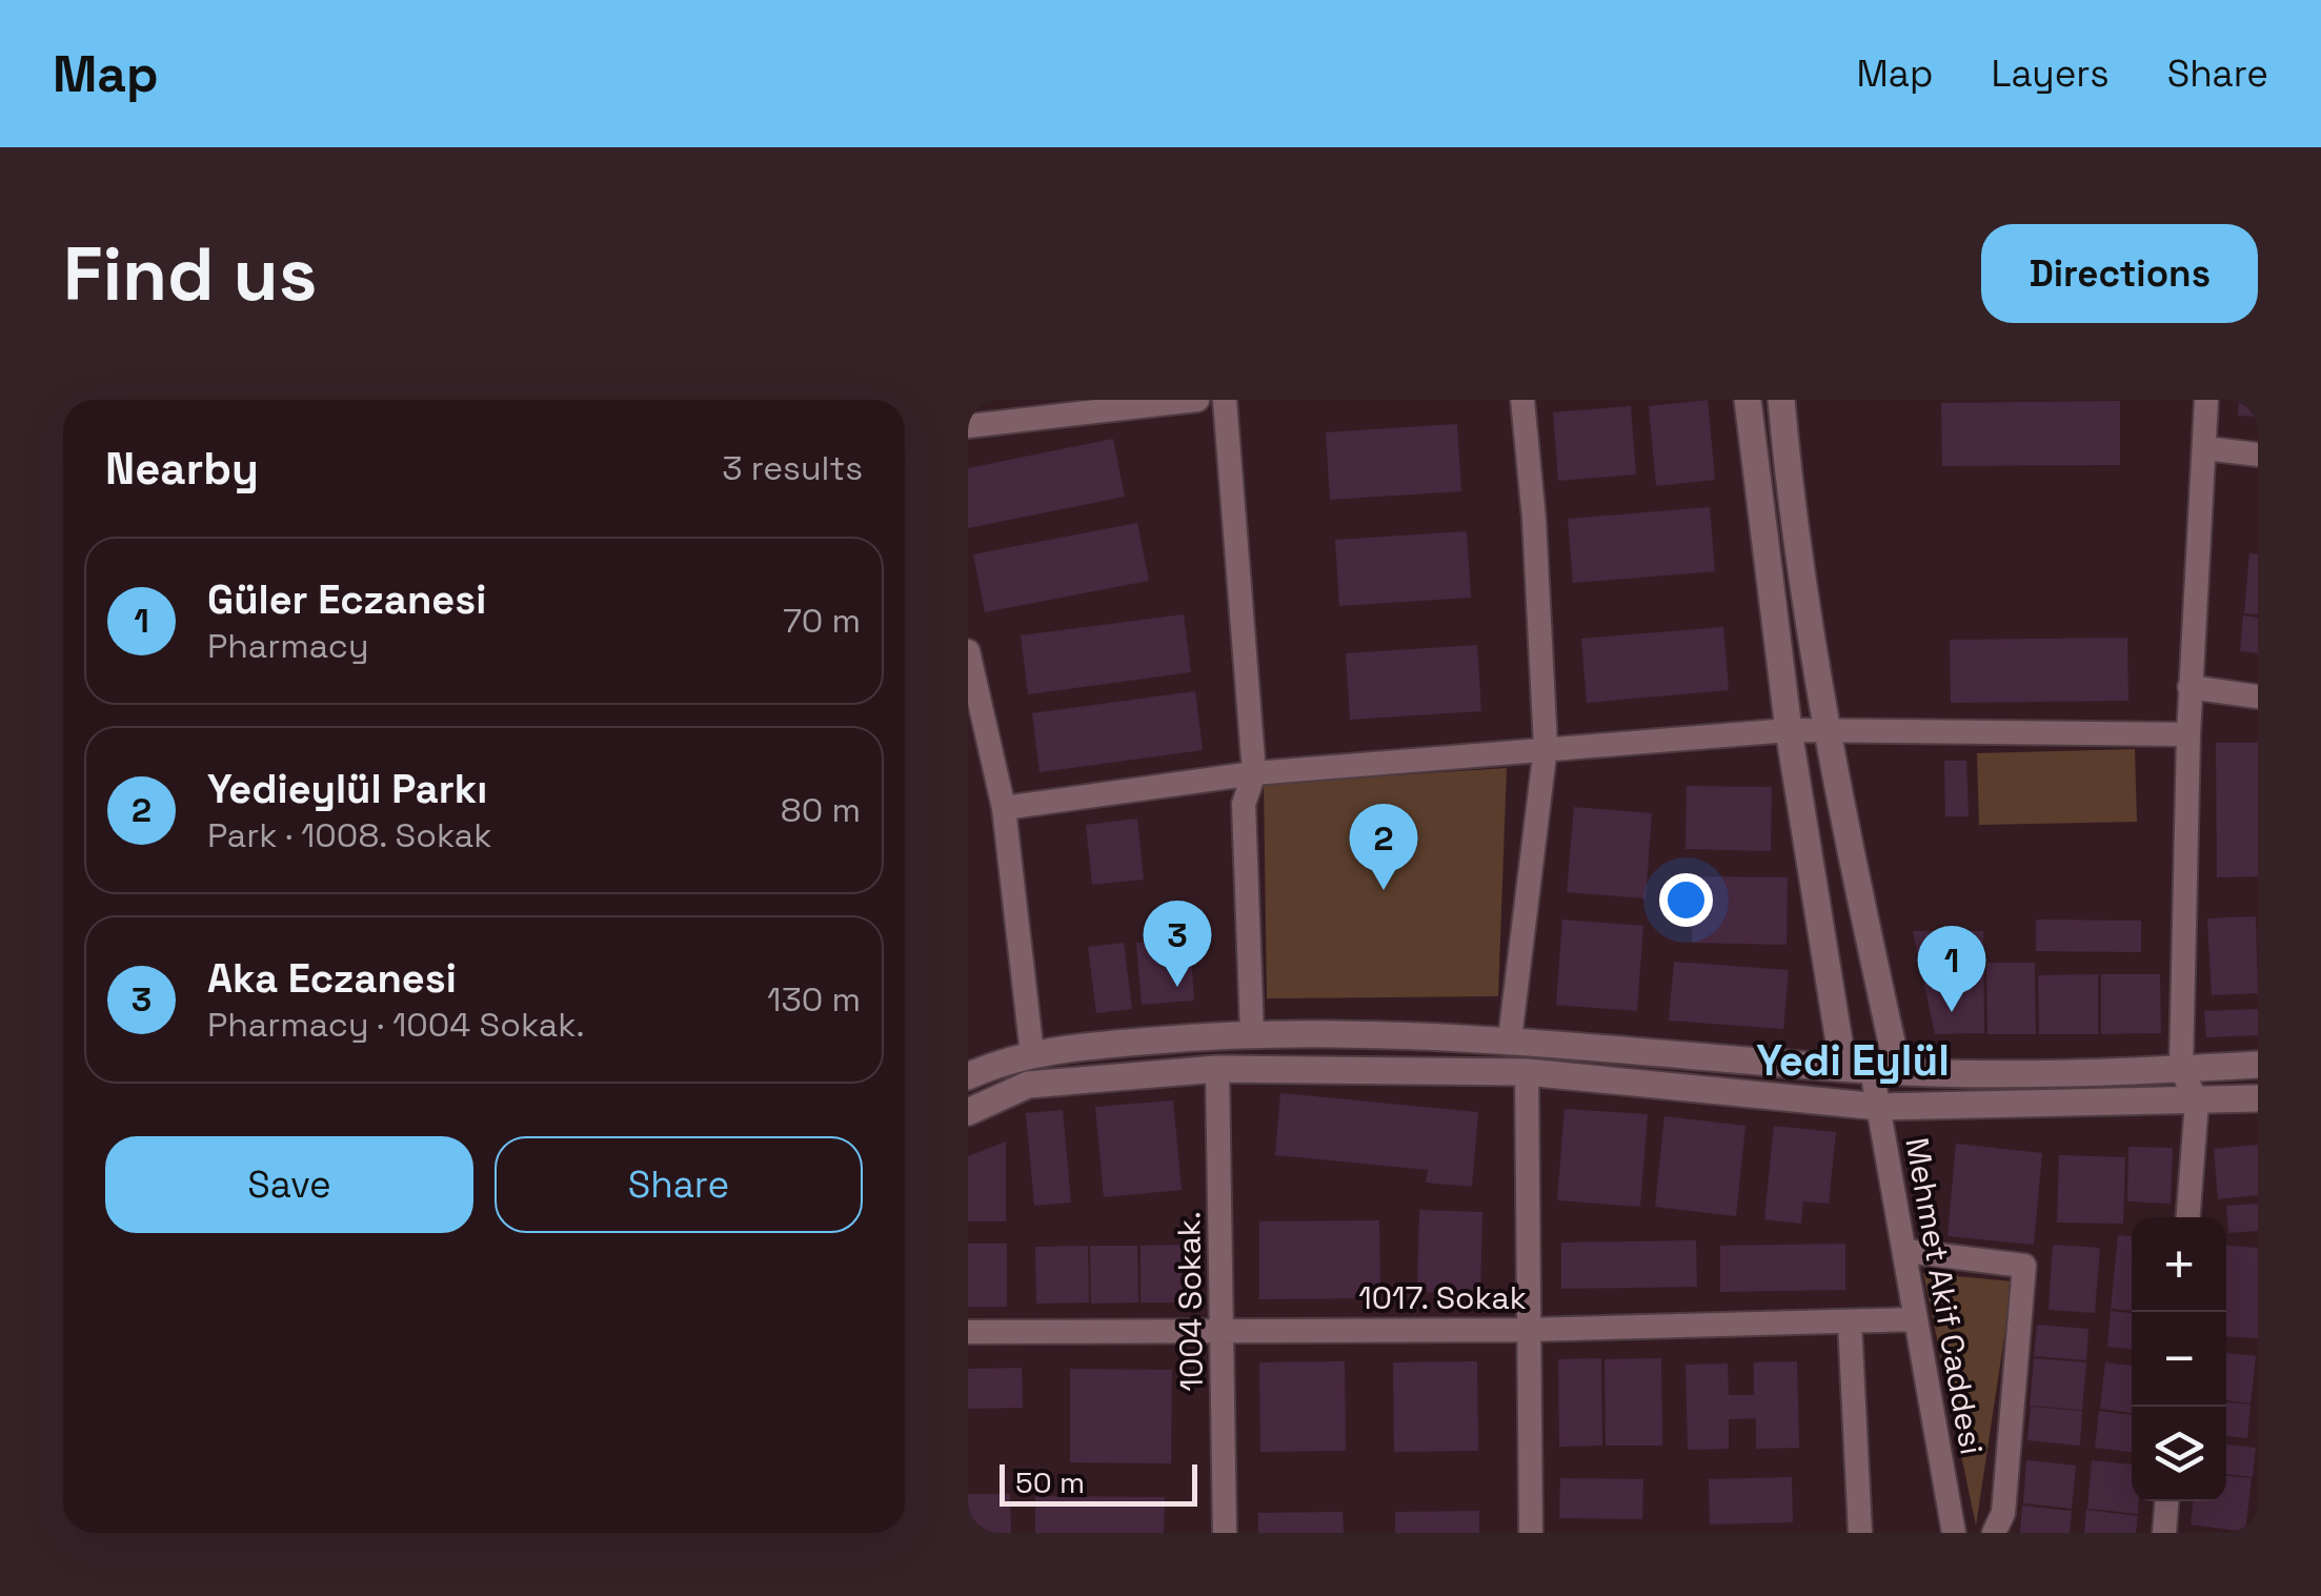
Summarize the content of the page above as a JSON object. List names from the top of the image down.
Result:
{
  "streets": {
    "street": ["Mehmet Akif Caddesi", "1017. Sokak", "1004 Sokak."]
  },
  "crossings": [
    ["Mehmet Akif Caddesi", "1017. Sokak"],
    ["1017. Sokak", "1004 Sokak."]
  ],
  "districts": ["Yedi Eylül"],
  "scale_bar": "50 m",
  "page": {
    "header": "Map",
    "nav": ["Map", "Layers", "Share"],
    "buttons": [
      "Directions",
      ["Save", "Share"]
    ],
    "title": "Find us",
    "heading": ["Nearby", "3 results"],
    "list": [
      {
        "mark": "1",
        "name": "Güler Eczanesi",
        "note": "Pharmacy",
        "value": "70 m"
      },
      {
        "mark": "2",
        "name": "Yedieylül Parkı",
        "note": "Park · 1008. Sokak",
        "value": "80 m"
      },
      {
        "mark": "3",
        "name": "Aka Eczanesi",
        "note": "Pharmacy · 1004 Sokak.",
        "value": "130 m"
      }
    ],
    "pins": ["2", "3", "1"],
    "map_buttons": ["+", "−"],
    "scale": "50 m"
  }
}
